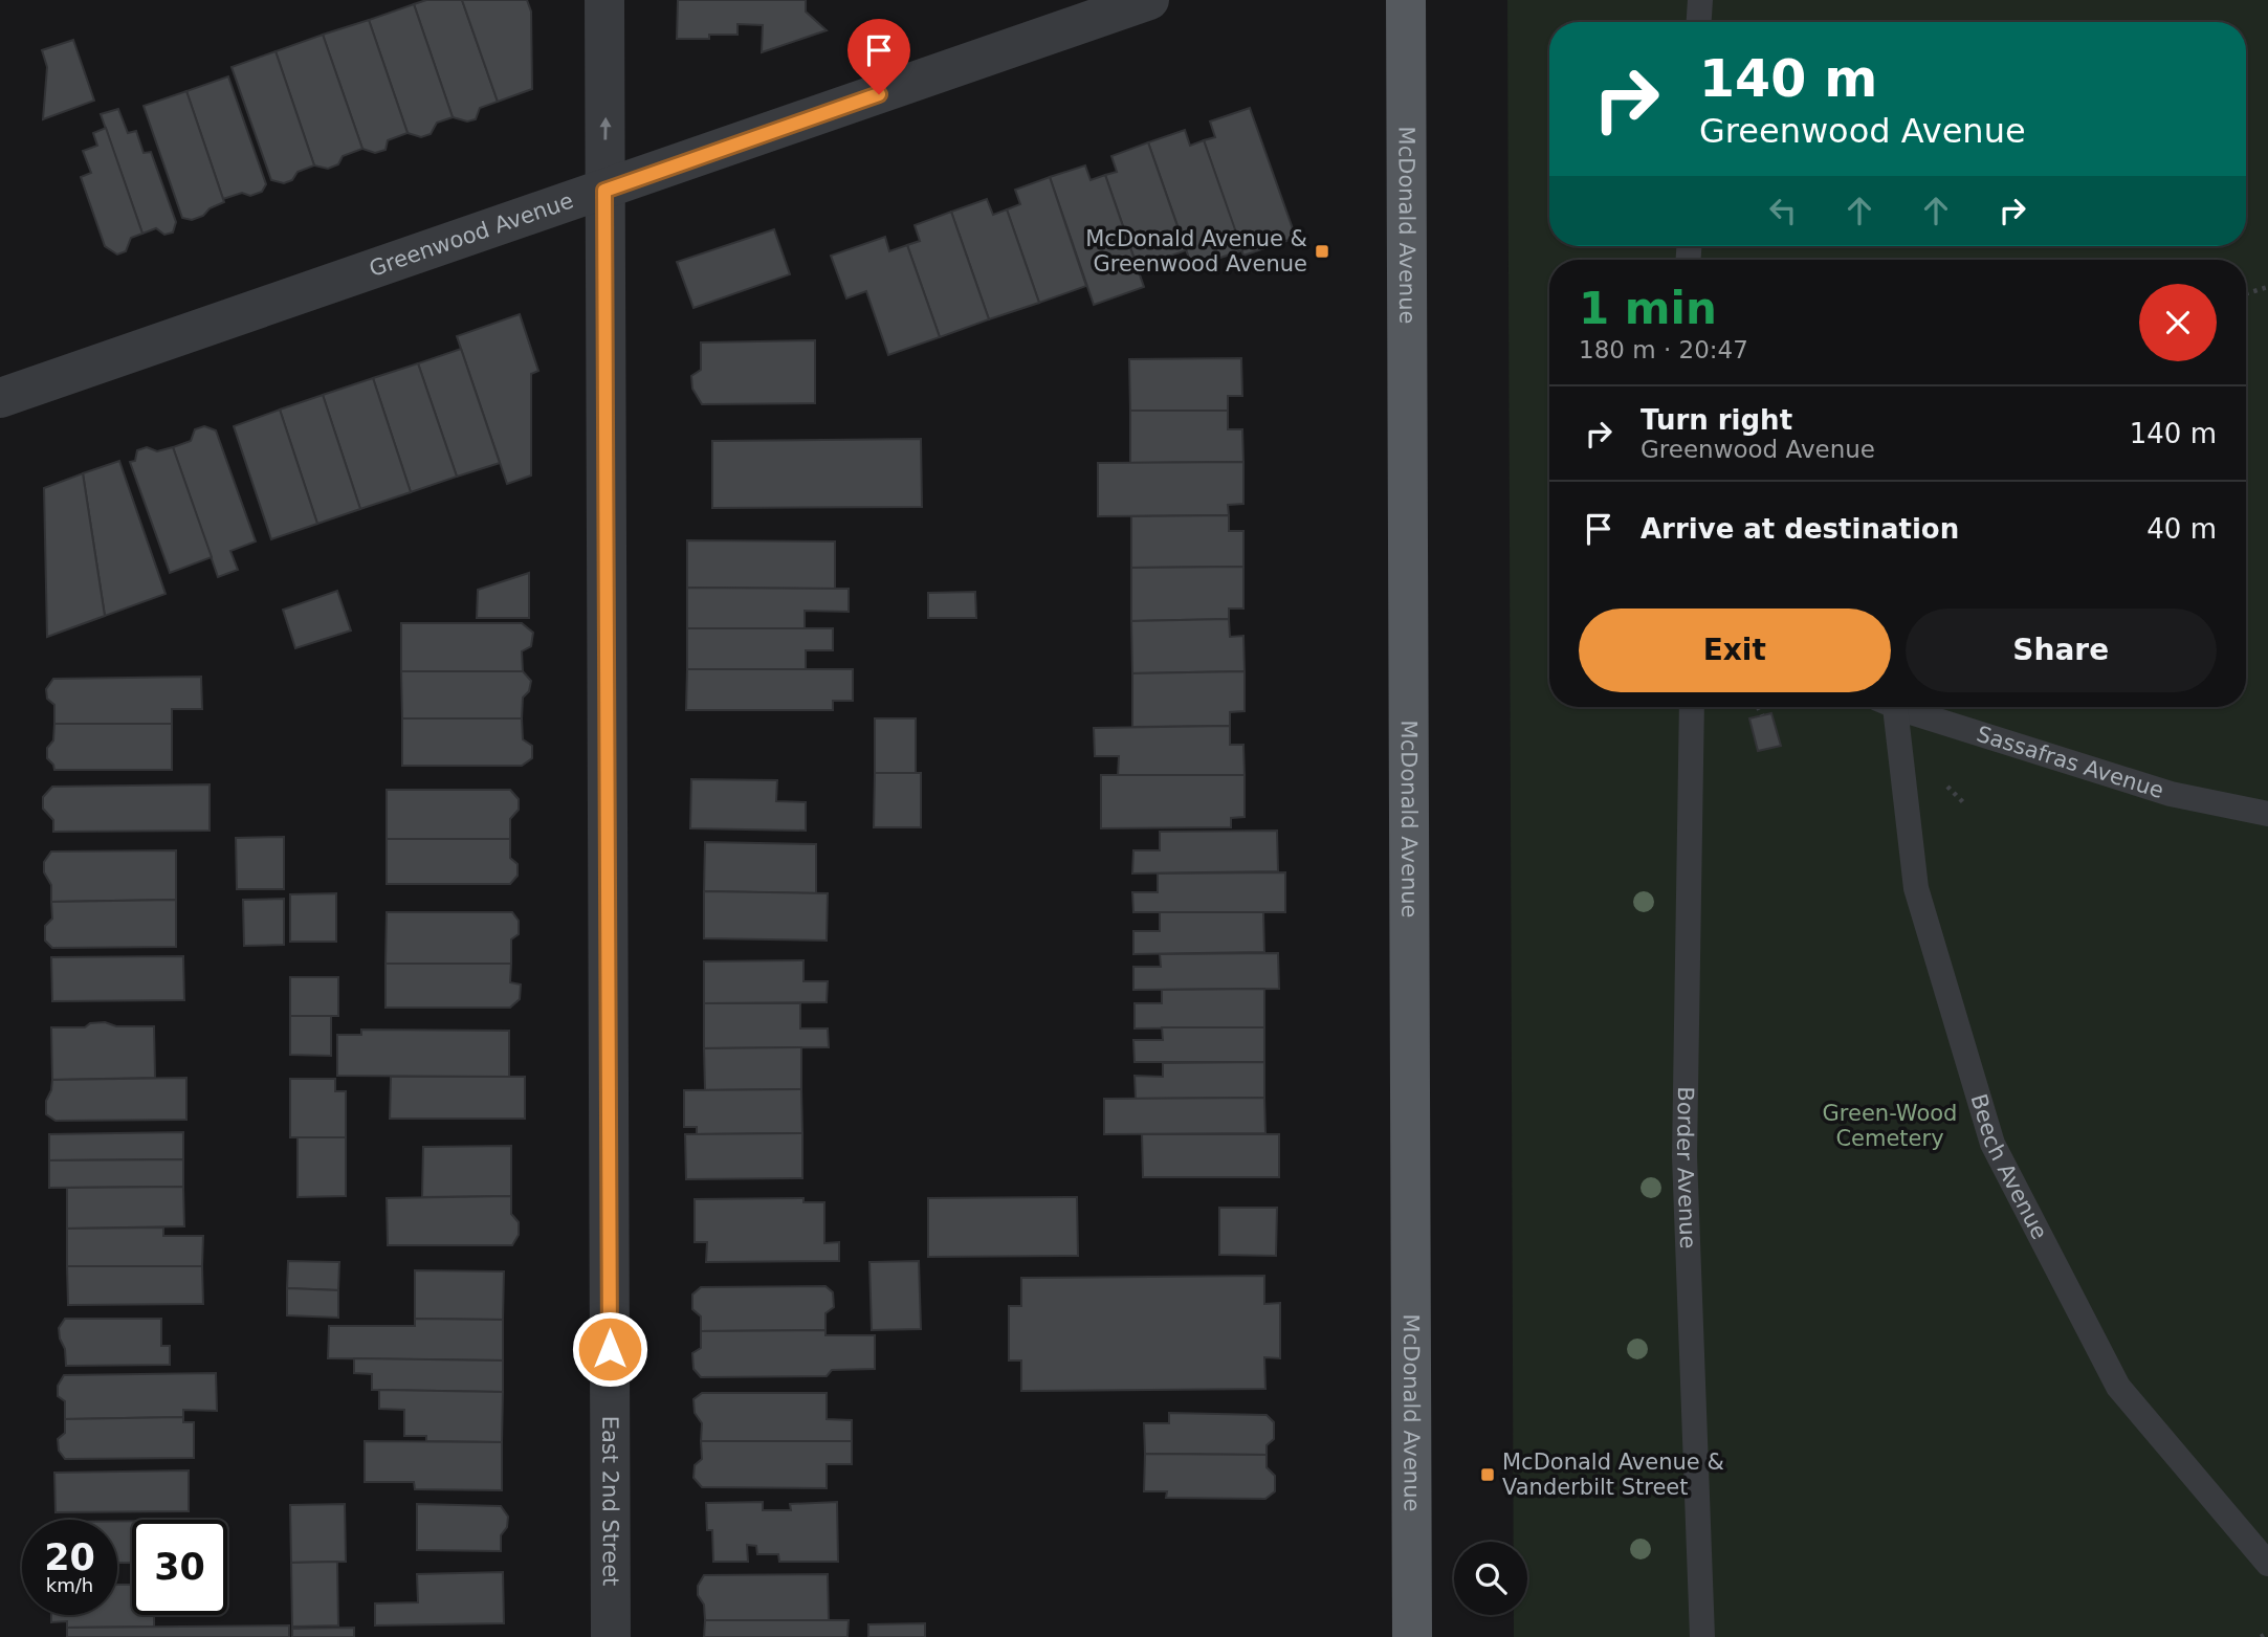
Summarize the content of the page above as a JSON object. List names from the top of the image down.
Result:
{
  "streets": {
    "main road": ["McDonald Avenue"],
    "street": ["Greenwood Avenue", "East 2nd Street"],
    "lane": ["Sassafras Avenue", "Beech Avenue", "Border Avenue"]
  },
  "crossings": [
    ["Greenwood Avenue", "East 2nd Street"]
  ],
  "parks": ["Green-Wood Cemetery"],
  "places": {
    "transit": ["McDonald Avenue & Greenwood Avenue", "McDonald Avenue & Vanderbilt Street"]
  },
  "page": {
    "turn": ["140 m", "Greenwood Avenue"],
    "heading": ["1 min", "180 m · 20:47"],
    "list": [
      {
        "name": "Turn right",
        "note": "Greenwood Avenue",
        "value": "140 m"
      },
      {
        "name": "Arrive at destination",
        "value": "40 m"
      }
    ],
    "buttons": ["Exit", "Share"],
    "speed": "20 km/h",
    "limit": "30"
  }
}
